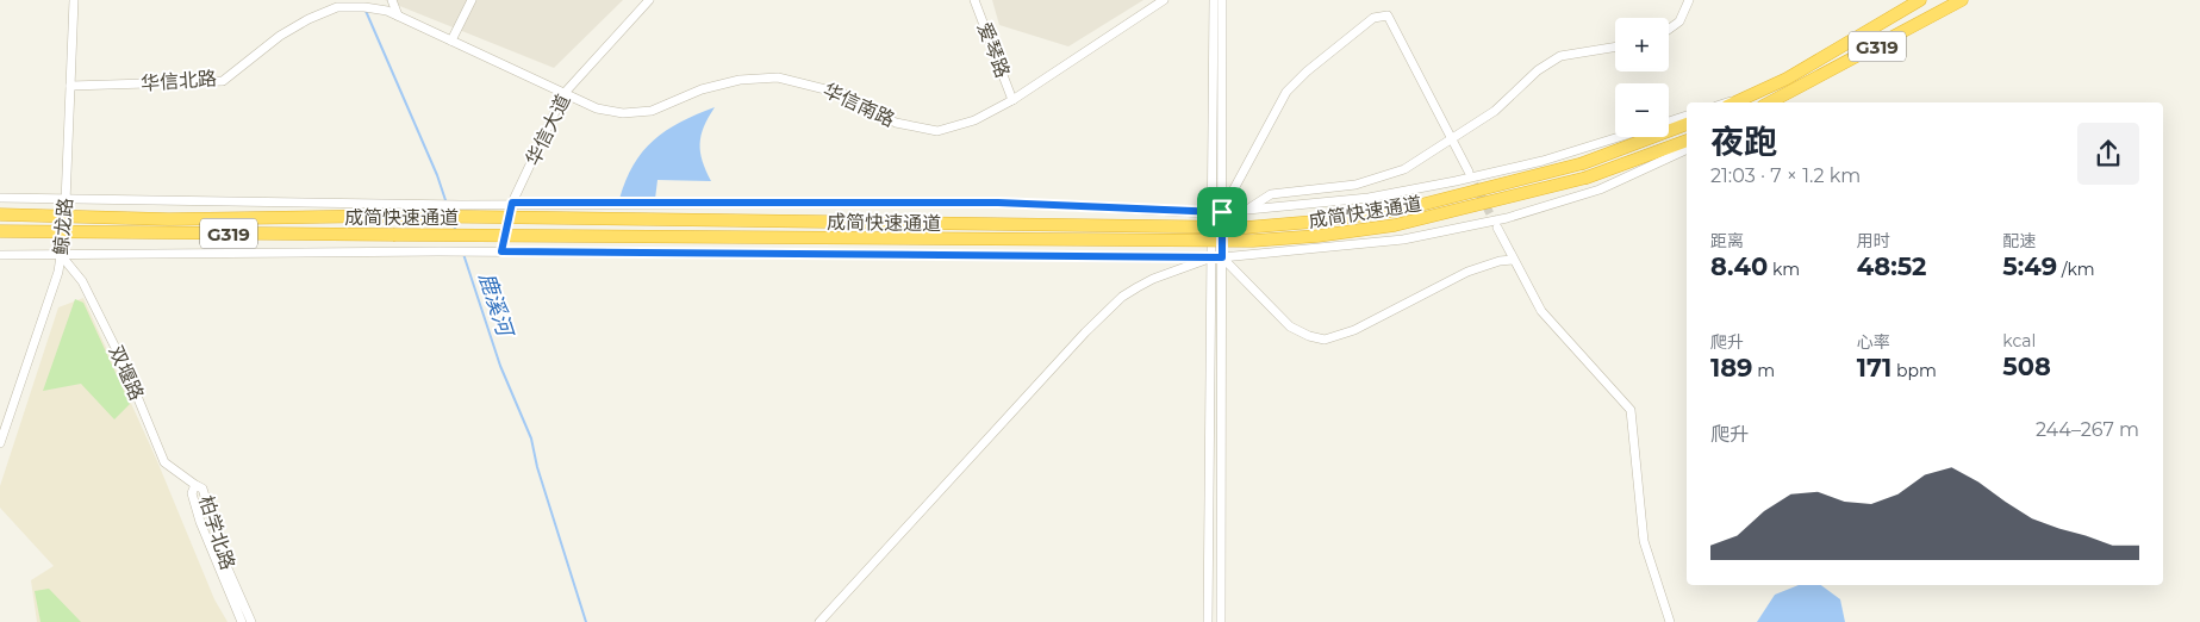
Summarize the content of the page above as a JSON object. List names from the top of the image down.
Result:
{
  "streets": {
    "highway": ["G319", "成简快速通道"],
    "street": [
      "爱琴路",
      "华信北路",
      "华信南路",
      "华信大道",
      "鲸龙路",
      "双堰路",
      "柏学北路"
    ]
  },
  "crossings": [
    ["G319", "成简快速通道"],
    ["G319", "鲸龙路"],
    ["爱琴路", "华信南路"],
    ["华信北路", "华信南路"],
    ["华信北路", "鲸龙路"],
    ["华信南路", "华信大道"],
    ["成简快速通道", "鲸龙路"],
    ["鲸龙路", "双堰路"],
    ["双堰路", "柏学北路"]
  ],
  "water": ["鹿溪河"],
  "page": {
    "map_buttons": ["+", "−"],
    "heading": ["夜跑", "21:03 · 7 × 1.2 km"],
    "stats": [
      ["距离", "8.40 km"],
      ["用时", "48:52"],
      ["配速", "5:49 /km"],
      ["爬升", "189 m"],
      ["心率", "171 bpm"],
      ["kcal", "508"]
    ],
    "chart": ["爬升", "244–267 m"]
  }
}
